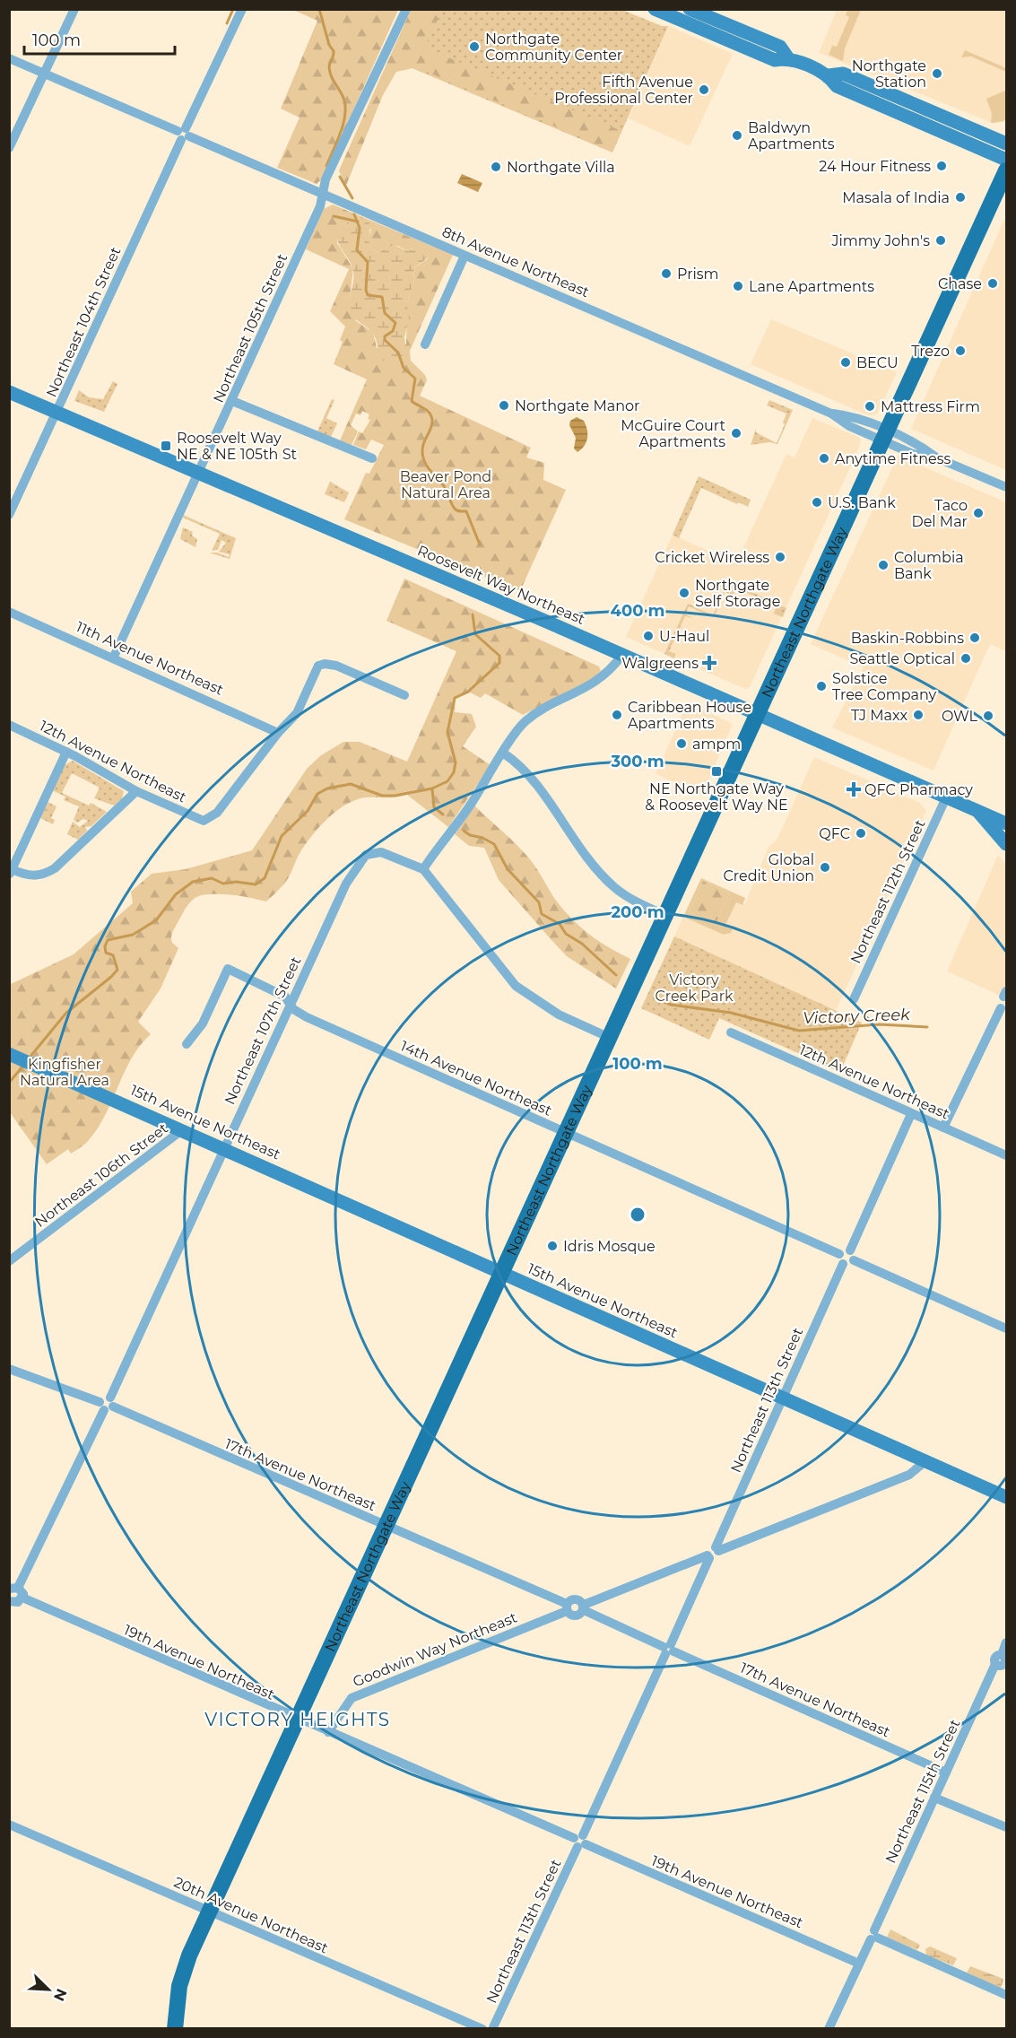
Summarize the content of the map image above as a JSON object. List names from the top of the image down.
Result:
{
  "streets": {
    "main road": ["Roosevelt Way Northeast", "Northeast Northgate Way", "15th Avenue Northeast"],
    "street": [
      "8th Avenue Northeast",
      "Northeast 104th Street",
      "Northeast 105th Street",
      "11th Avenue Northeast",
      "12th Avenue Northeast",
      "Northeast 112th Street",
      "Northeast 107th Street",
      "14th Avenue Northeast",
      "Northeast 106th Street",
      "Northeast 113th Street",
      "17th Avenue Northeast",
      "Goodwin Way Northeast",
      "19th Avenue Northeast",
      "Northeast 115th Street",
      "20th Avenue Northeast"
    ]
  },
  "crossings": [
    ["8th Avenue Northeast", "Northeast 104th Street"],
    ["8th Avenue Northeast", "Northeast 105th Street"],
    ["8th Avenue Northeast", "Northeast Northgate Way"],
    ["Northeast 104th Street", "Roosevelt Way Northeast"],
    ["Northeast 105th Street", "Roosevelt Way Northeast"],
    ["Northeast 105th Street", "11th Avenue Northeast"],
    ["Roosevelt Way Northeast", "Northeast Northgate Way"],
    ["Roosevelt Way Northeast", "Northeast 112th Street"],
    ["Northeast Northgate Way", "14th Avenue Northeast"],
    ["Northeast Northgate Way", "15th Avenue Northeast"],
    ["Northeast Northgate Way", "17th Avenue Northeast"],
    ["Northeast Northgate Way", "19th Avenue Northeast"],
    ["Northeast Northgate Way", "20th Avenue Northeast"],
    ["11th Avenue Northeast", "12th Avenue Northeast"],
    ["Northeast 107th Street", "14th Avenue Northeast"],
    ["Northeast 107th Street", "15th Avenue Northeast"],
    ["Northeast 107th Street", "17th Avenue Northeast"],
    ["14th Avenue Northeast", "Northeast 113th Street"],
    ["15th Avenue Northeast", "Northeast 106th Street"],
    ["15th Avenue Northeast", "Northeast 113th Street"],
    ["Northeast 113th Street", "17th Avenue Northeast"],
    ["Northeast 113th Street", "19th Avenue Northeast"],
    ["Northeast 113th Street", "20th Avenue Northeast"],
    ["17th Avenue Northeast", "Goodwin Way Northeast"],
    ["17th Avenue Northeast", "Northeast 115th Street"],
    ["Goodwin Way Northeast", "19th Avenue Northeast"],
    ["19th Avenue Northeast", "Northeast 115th Street"]
  ],
  "districts": ["VICTORY HEIGHTS"],
  "water": ["Victory Creek"],
  "parks": ["Beaver Pond Natural Area", "Victory Creek Park", "Kingfisher Natural Area"],
  "places": {
    "other": [
      "Northgate Community Center",
      "Northgate Station",
      "Fifth Avenue Professional Center",
      "Baldwyn Apartments",
      "24 Hour Fitness",
      "Northgate Villa",
      "Masala of India",
      "Jimmy John's",
      "Prism",
      "Chase",
      "Lane Apartments",
      "Trezo",
      "BECU",
      "Northgate Manor",
      "Mattress Firm",
      "McGuire Court Apartments",
      "Anytime Fitness",
      "U.S. Bank",
      "Taco Del Mar",
      "Cricket Wireless",
      "Columbia Bank",
      "Northgate Self Storage",
      "U-Haul",
      "Baskin-Robbins",
      "Seattle Optical",
      "Solstice Tree Company",
      "Caribbean House Apartments",
      "TJ Maxx",
      "OWL",
      "ampm",
      "QFC",
      "Global Credit Union",
      "Idris Mosque"
    ],
    "transit": ["Roosevelt Way NE & NE 105th St", "NE Northgate Way & Roosevelt Way NE"],
    "health": ["Walgreens", "QFC Pharmacy"]
  },
  "scale_bar": "100 m",
  "north": "bottom right",
  "rings": [
    "400 m",
    "300 m",
    "200 m",
    "100 m"
  ]
}
